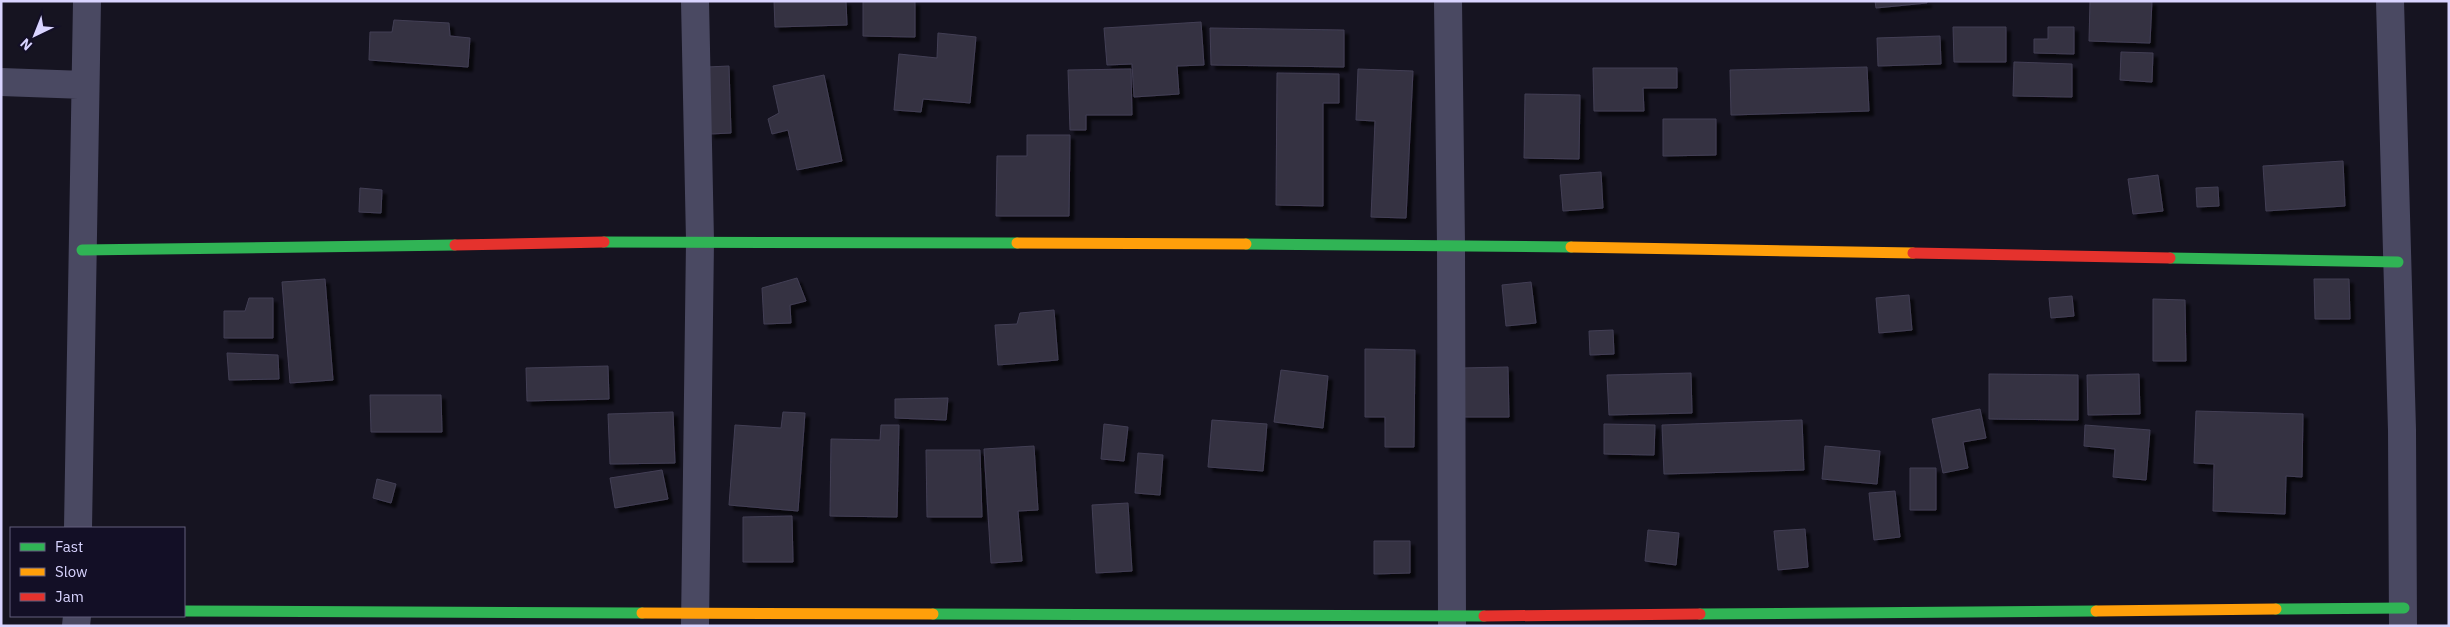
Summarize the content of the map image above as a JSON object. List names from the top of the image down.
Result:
{
  "legend": ["Fast", "Slow", "Jam"],
  "north": "bottom left"
}
